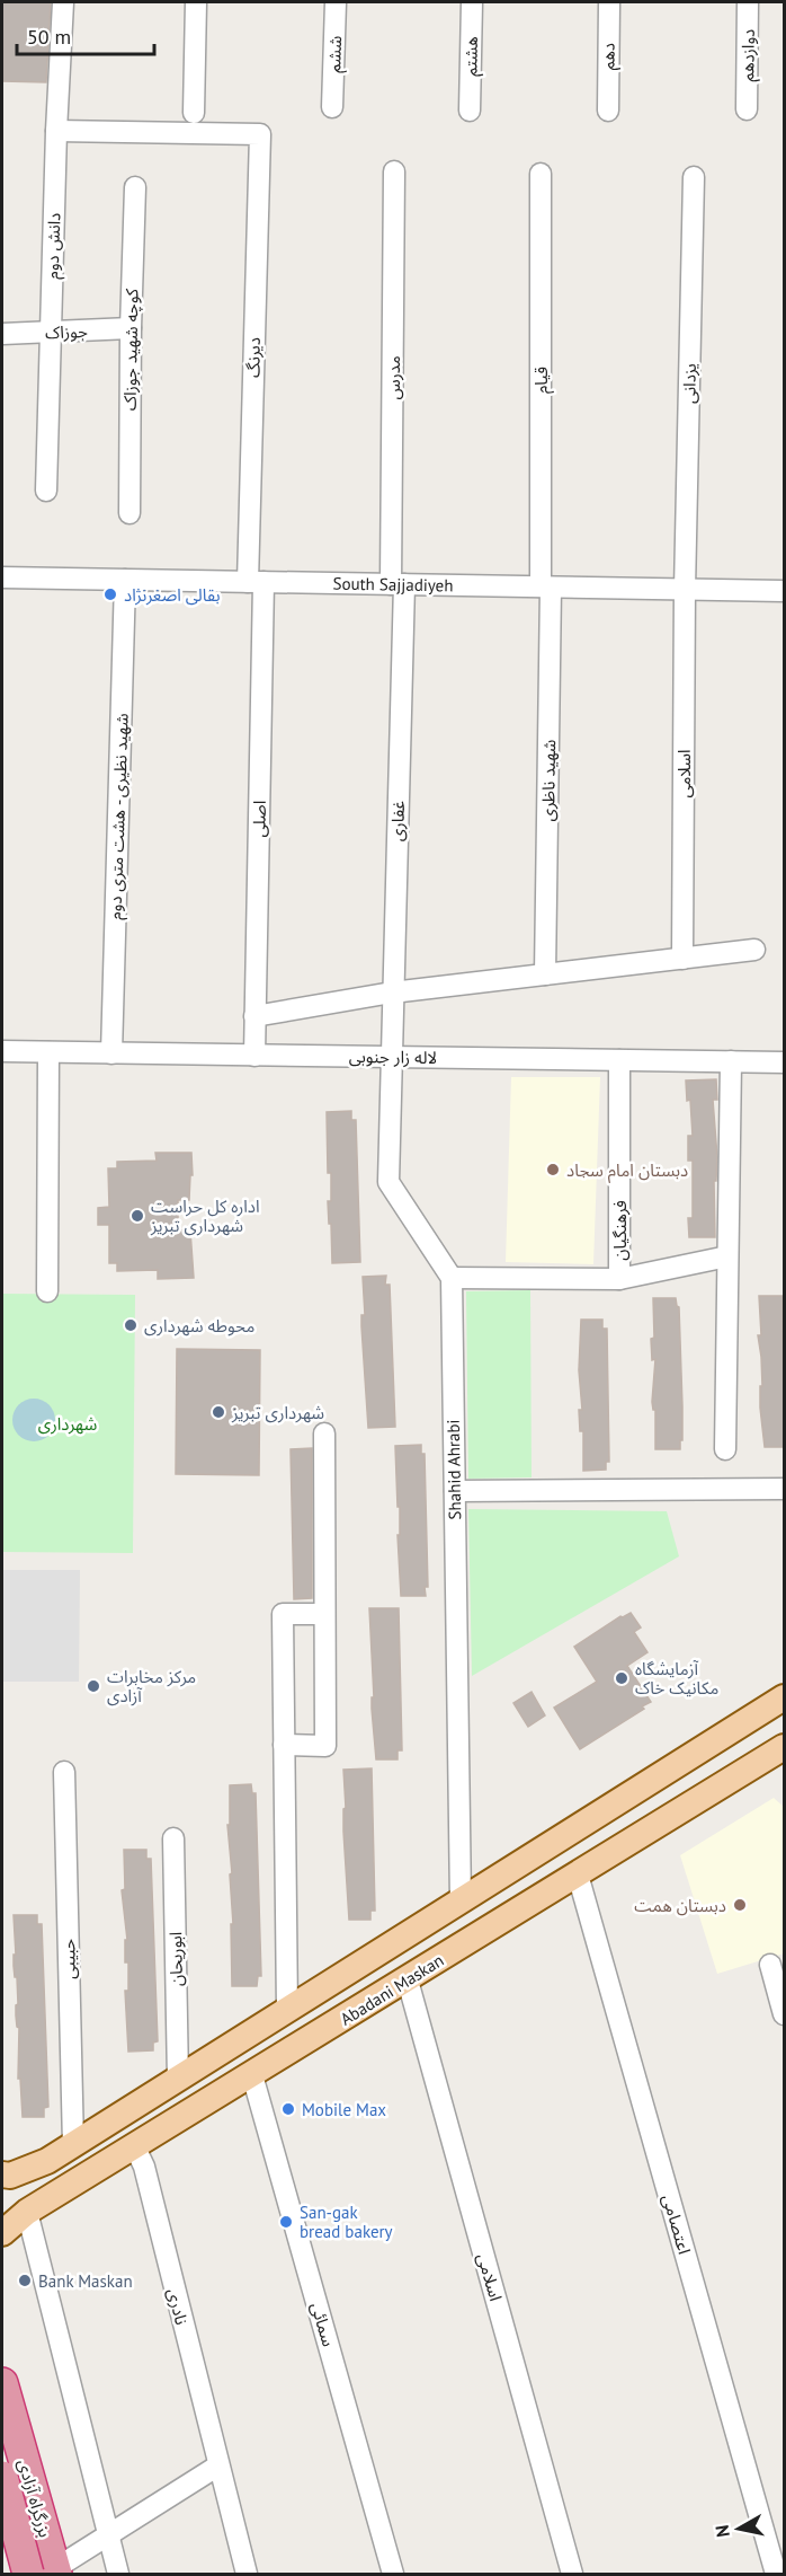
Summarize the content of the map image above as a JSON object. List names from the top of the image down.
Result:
{
  "streets": {
    "highway": ["بزرگراه آزادی"],
    "main road": ["Abadani Maskan"],
    "street": [
      "ششم",
      "دوازدهم",
      "هشتم",
      "دهم",
      "دانش دوم",
      "جوزاک",
      "کوچه شهید جوزاک",
      "دیرنگ",
      "مدرس",
      "قیام",
      "یزدانی",
      "South Sajjadiyeh",
      "اسلامی",
      "شهید ناظری",
      "شهید نظیری - هشت متری دوم",
      "اصلی",
      "غفاری",
      "لاله زار جنوبی",
      "فرهنگیان",
      "Shahid Ahrabi",
      "حبیبی",
      "ابوریحان",
      "اعتصامی",
      "نادری",
      "سمائی"
    ]
  },
  "crossings": [
    ["دانش دوم", "جوزاک"],
    ["دانش دوم", "دیرنگ"],
    ["جوزاک", "کوچه شهید جوزاک"],
    ["دیرنگ", "South Sajjadiyeh"],
    ["دیرنگ", "اصلی"],
    ["مدرس", "South Sajjadiyeh"],
    ["مدرس", "غفاری"],
    ["قیام", "South Sajjadiyeh"],
    ["قیام", "شهید ناظری"],
    ["یزدانی", "South Sajjadiyeh"],
    ["یزدانی", "اسلامی"],
    ["South Sajjadiyeh", "اسلامی"],
    ["South Sajjadiyeh", "شهید ناظری"],
    ["South Sajjadiyeh", "شهید نظیری - هشت متری دوم"],
    ["South Sajjadiyeh", "اصلی"],
    ["South Sajjadiyeh", "غفاری"],
    ["اسلامی", "Abadani Maskan"],
    ["شهید نظیری - هشت متری دوم", "لاله زار جنوبی"],
    ["اصلی", "لاله زار جنوبی"],
    ["غفاری", "لاله زار جنوبی"],
    ["لاله زار جنوبی", "فرهنگیان"],
    ["Abadani Maskan", "اعتصامی"],
    ["Abadani Maskan", "نادری"],
    ["Abadani Maskan", "سمائی"]
  ],
  "parks": ["شهرداری"],
  "places": [
    "بقالی اصغرنژاد",
    "دبستان امام سجاد",
    "اداره کل حراست شهرداری تبریز",
    "محوطه شهرداری",
    "شهرداری تبریز",
    "آزمایشگاه مکانیک خاک",
    "مرکز مخابرات آزادی",
    "دبستان همت",
    "Mobile Max",
    "San-gak bread bakery",
    "Bank Maskan"
  ],
  "scale_bar": "50 m",
  "north": "left"
}
